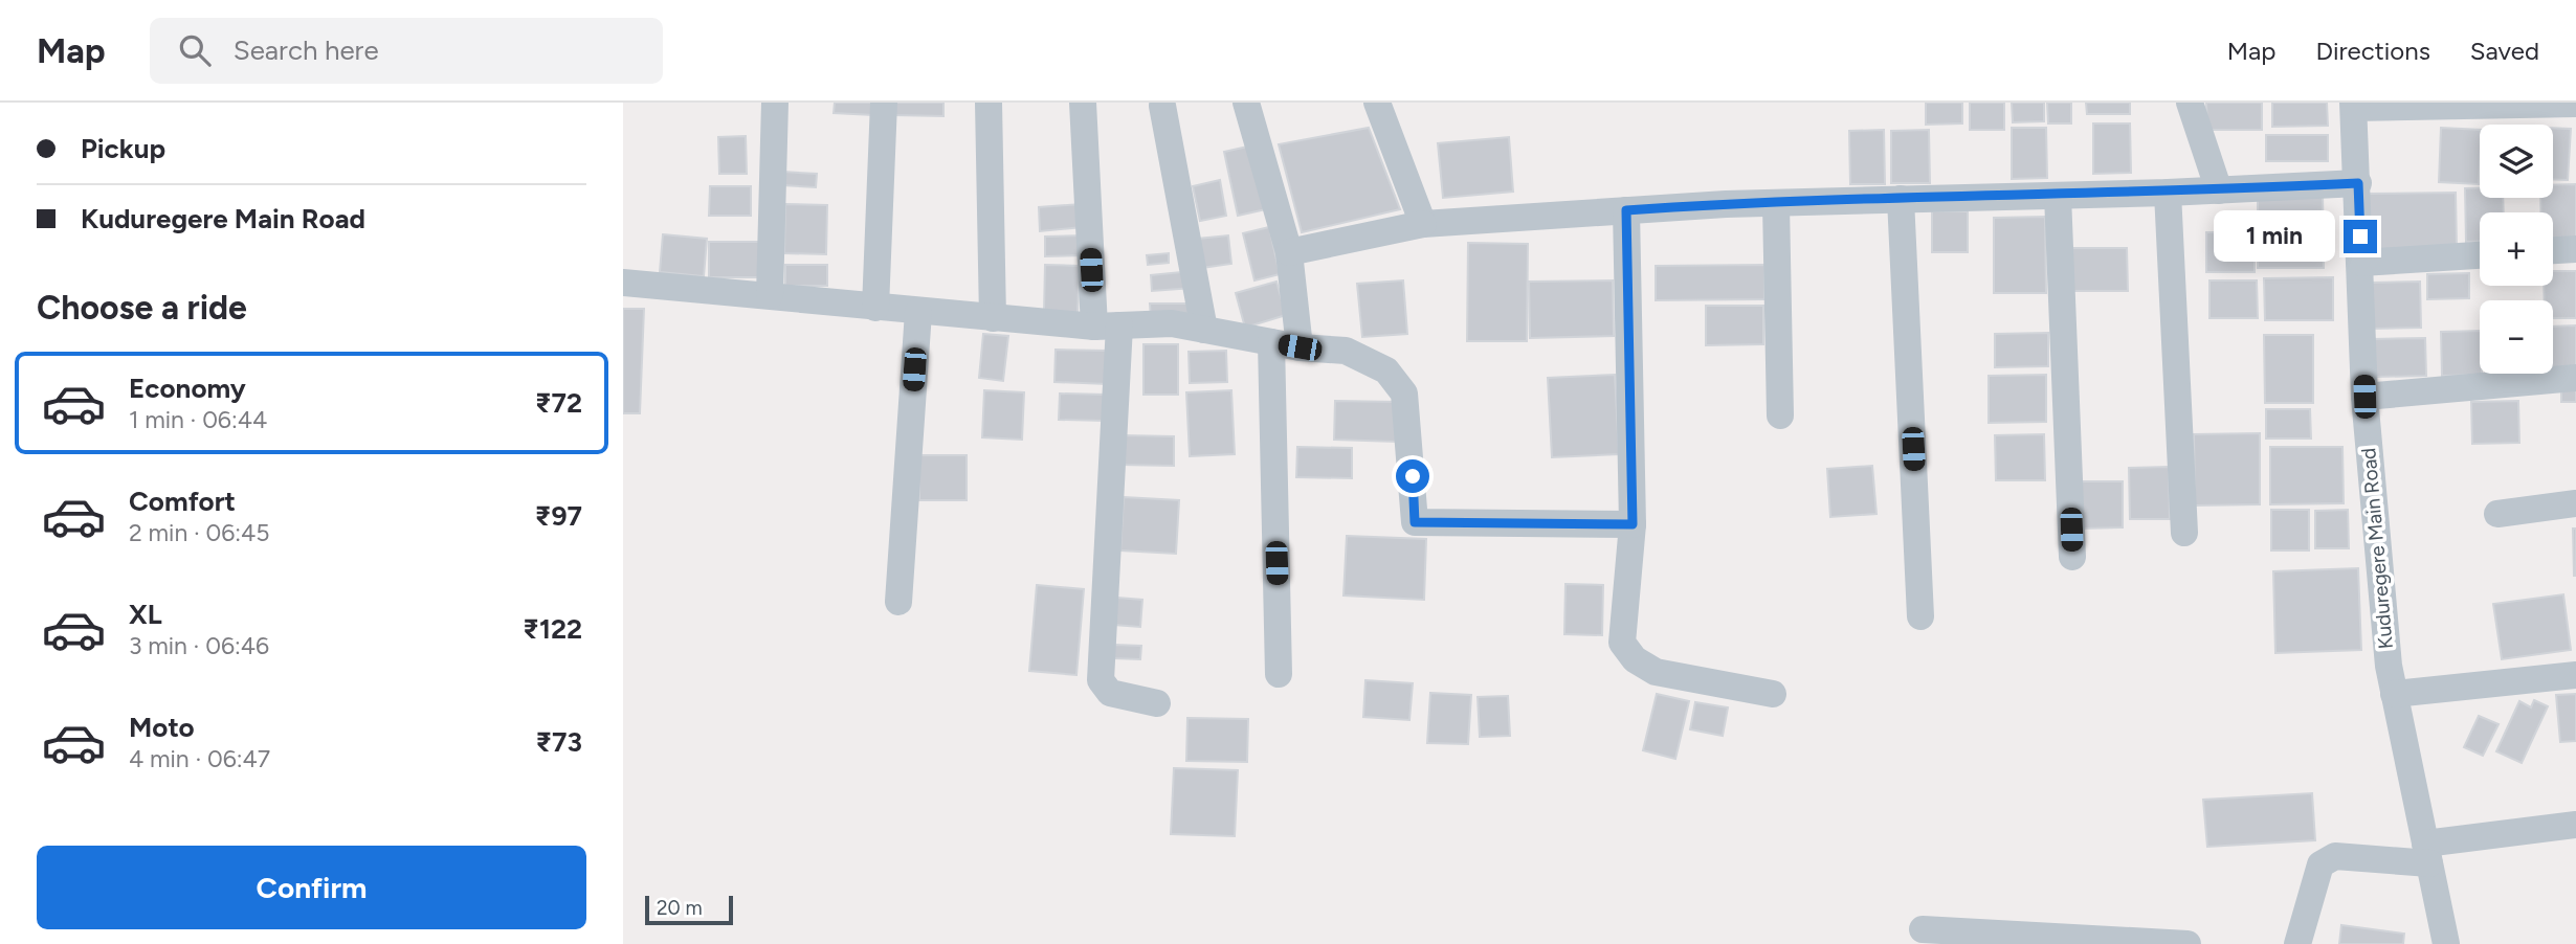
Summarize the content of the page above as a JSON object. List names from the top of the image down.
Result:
{
  "streets": {
    "street": ["Kuduregere Main Road"]
  },
  "scale_bar": "20 m",
  "page": {
    "header": "Map",
    "search": "Search here",
    "nav": ["Map", "Directions", "Saved"],
    "banner": ["Pickup", "Kuduregere Main Road"],
    "map_buttons": ["+", "−"],
    "bubble": "1 min",
    "heading": "Choose a ride",
    "list": [
      {
        "name": "Economy",
        "note": "1 min · 06:44",
        "value": "₹72"
      },
      {
        "name": "Comfort",
        "note": "2 min · 06:45",
        "value": "₹97"
      },
      {
        "name": "XL",
        "note": "3 min · 06:46",
        "value": "₹122"
      },
      {
        "name": "Moto",
        "note": "4 min · 06:47",
        "value": "₹73"
      }
    ],
    "buttons": "Confirm",
    "scale": "20 m"
  }
}
